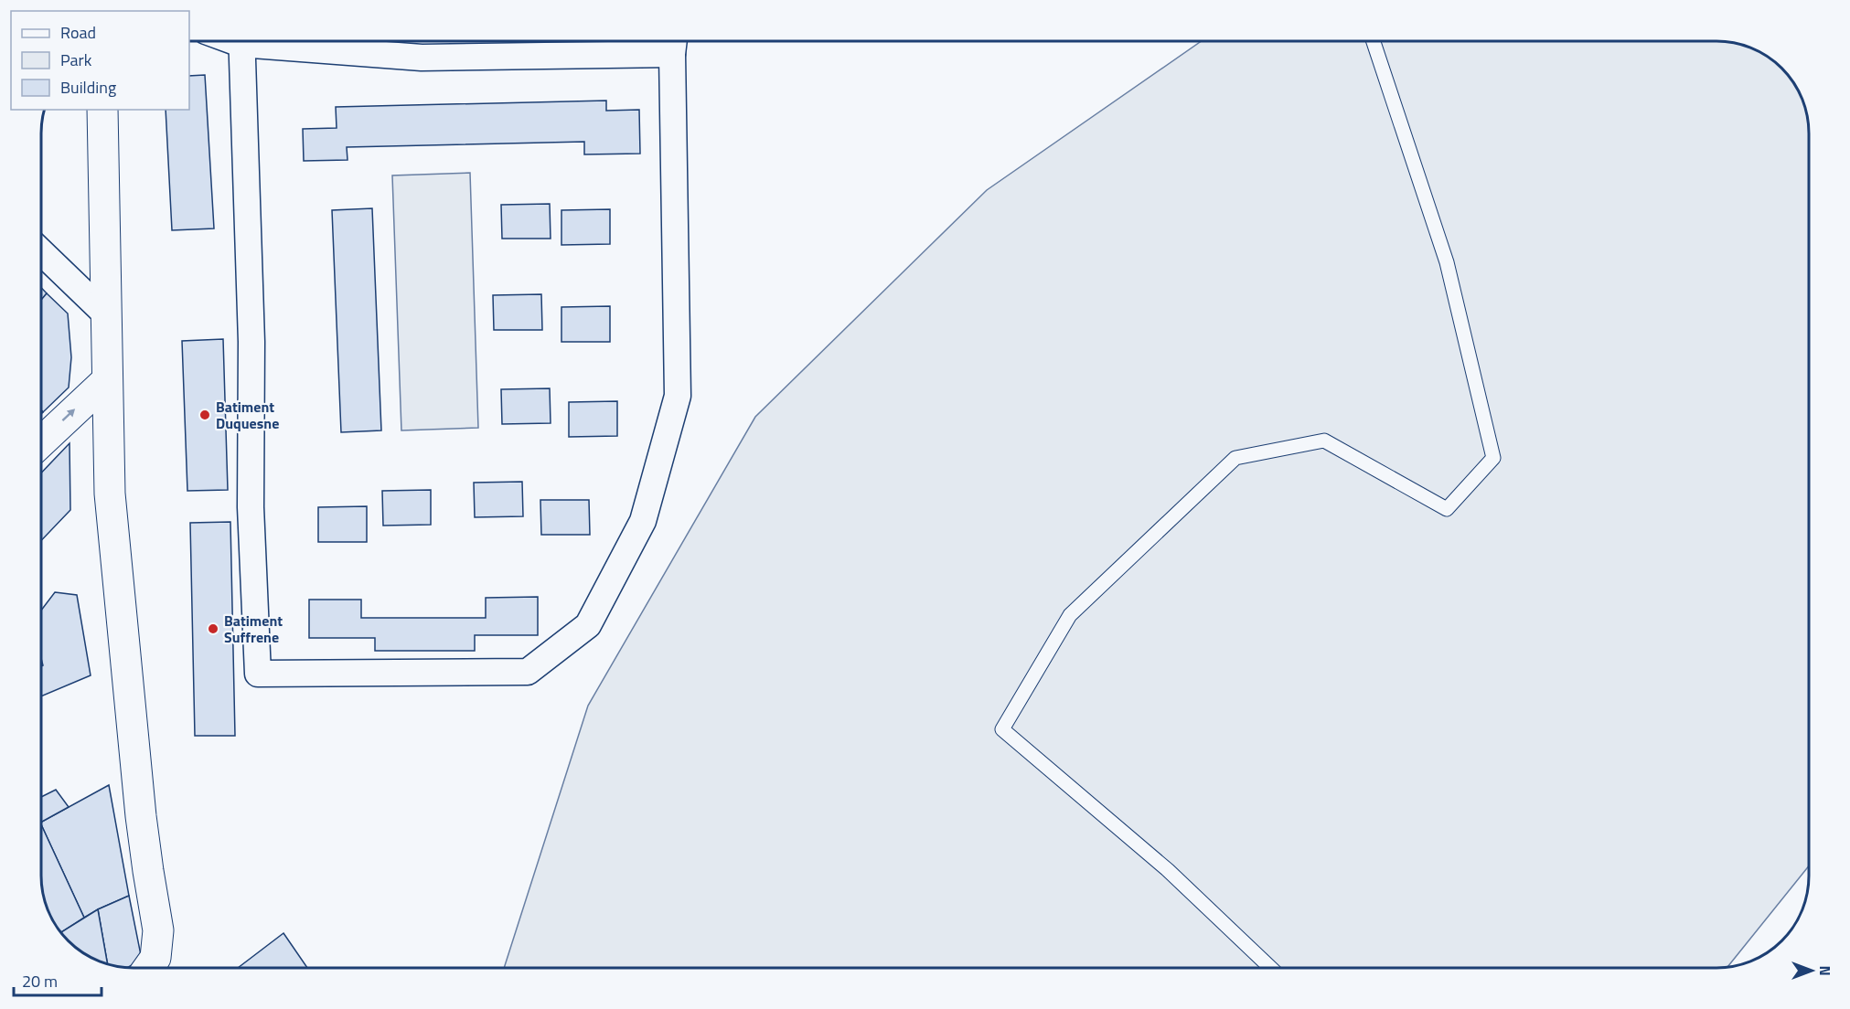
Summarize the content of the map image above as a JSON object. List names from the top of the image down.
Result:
{
  "places": ["Batiment Duquesne", "Batiment Suffrene"],
  "legend": ["Road", "Park", "Building"],
  "scale_bar": "20 m",
  "north": "right"
}
